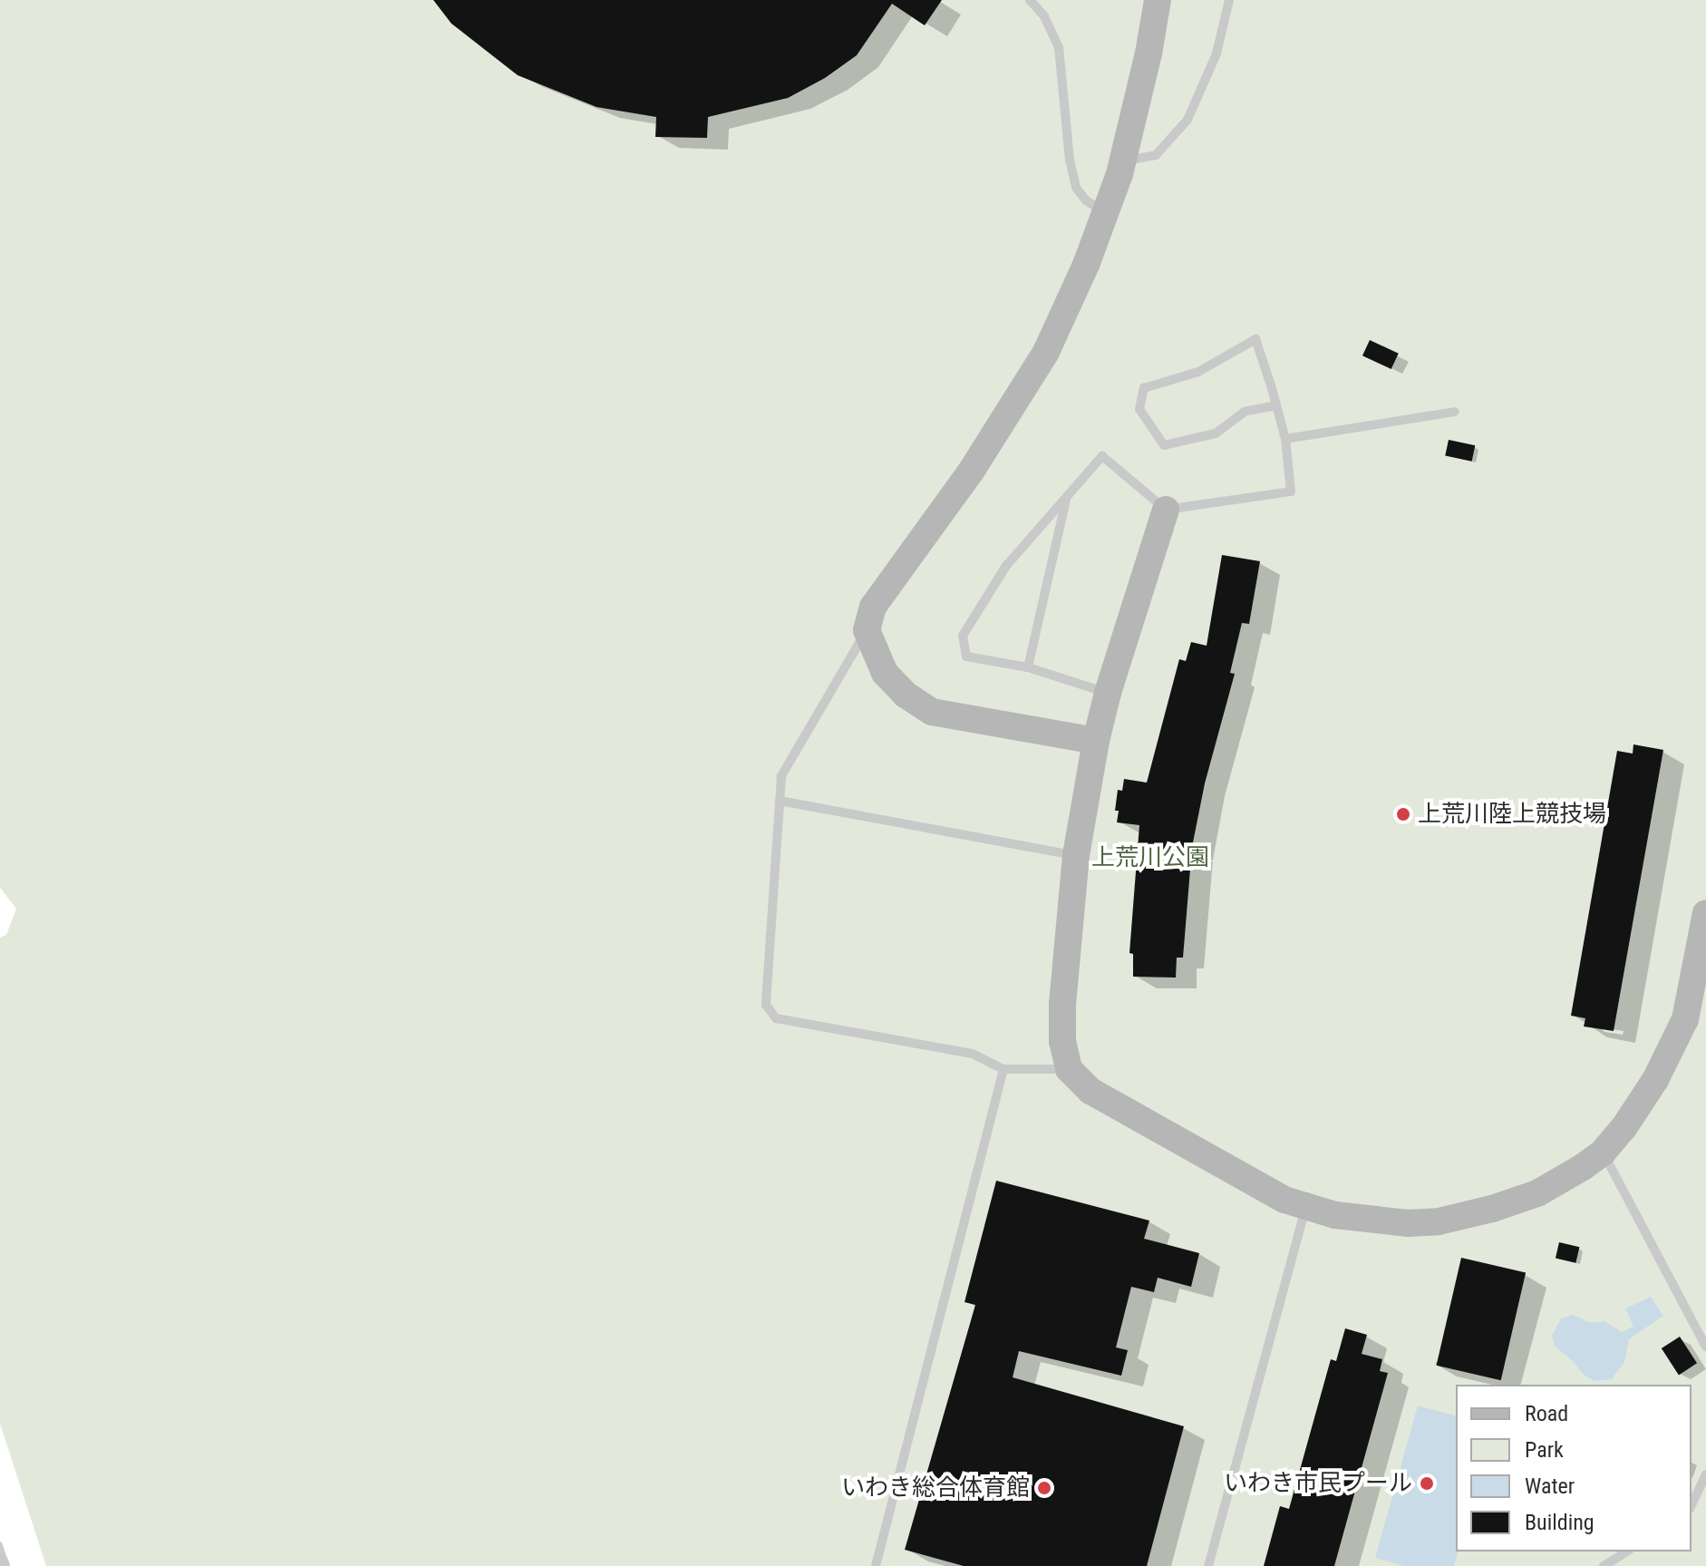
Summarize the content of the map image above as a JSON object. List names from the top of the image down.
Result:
{
  "parks": ["上荒川公園"],
  "places": ["上荒川陸上競技場", "いわき市民プール", "いわき総合体育館"],
  "legend": [
    "Road",
    "Park",
    "Water",
    "Building"
  ]
}
